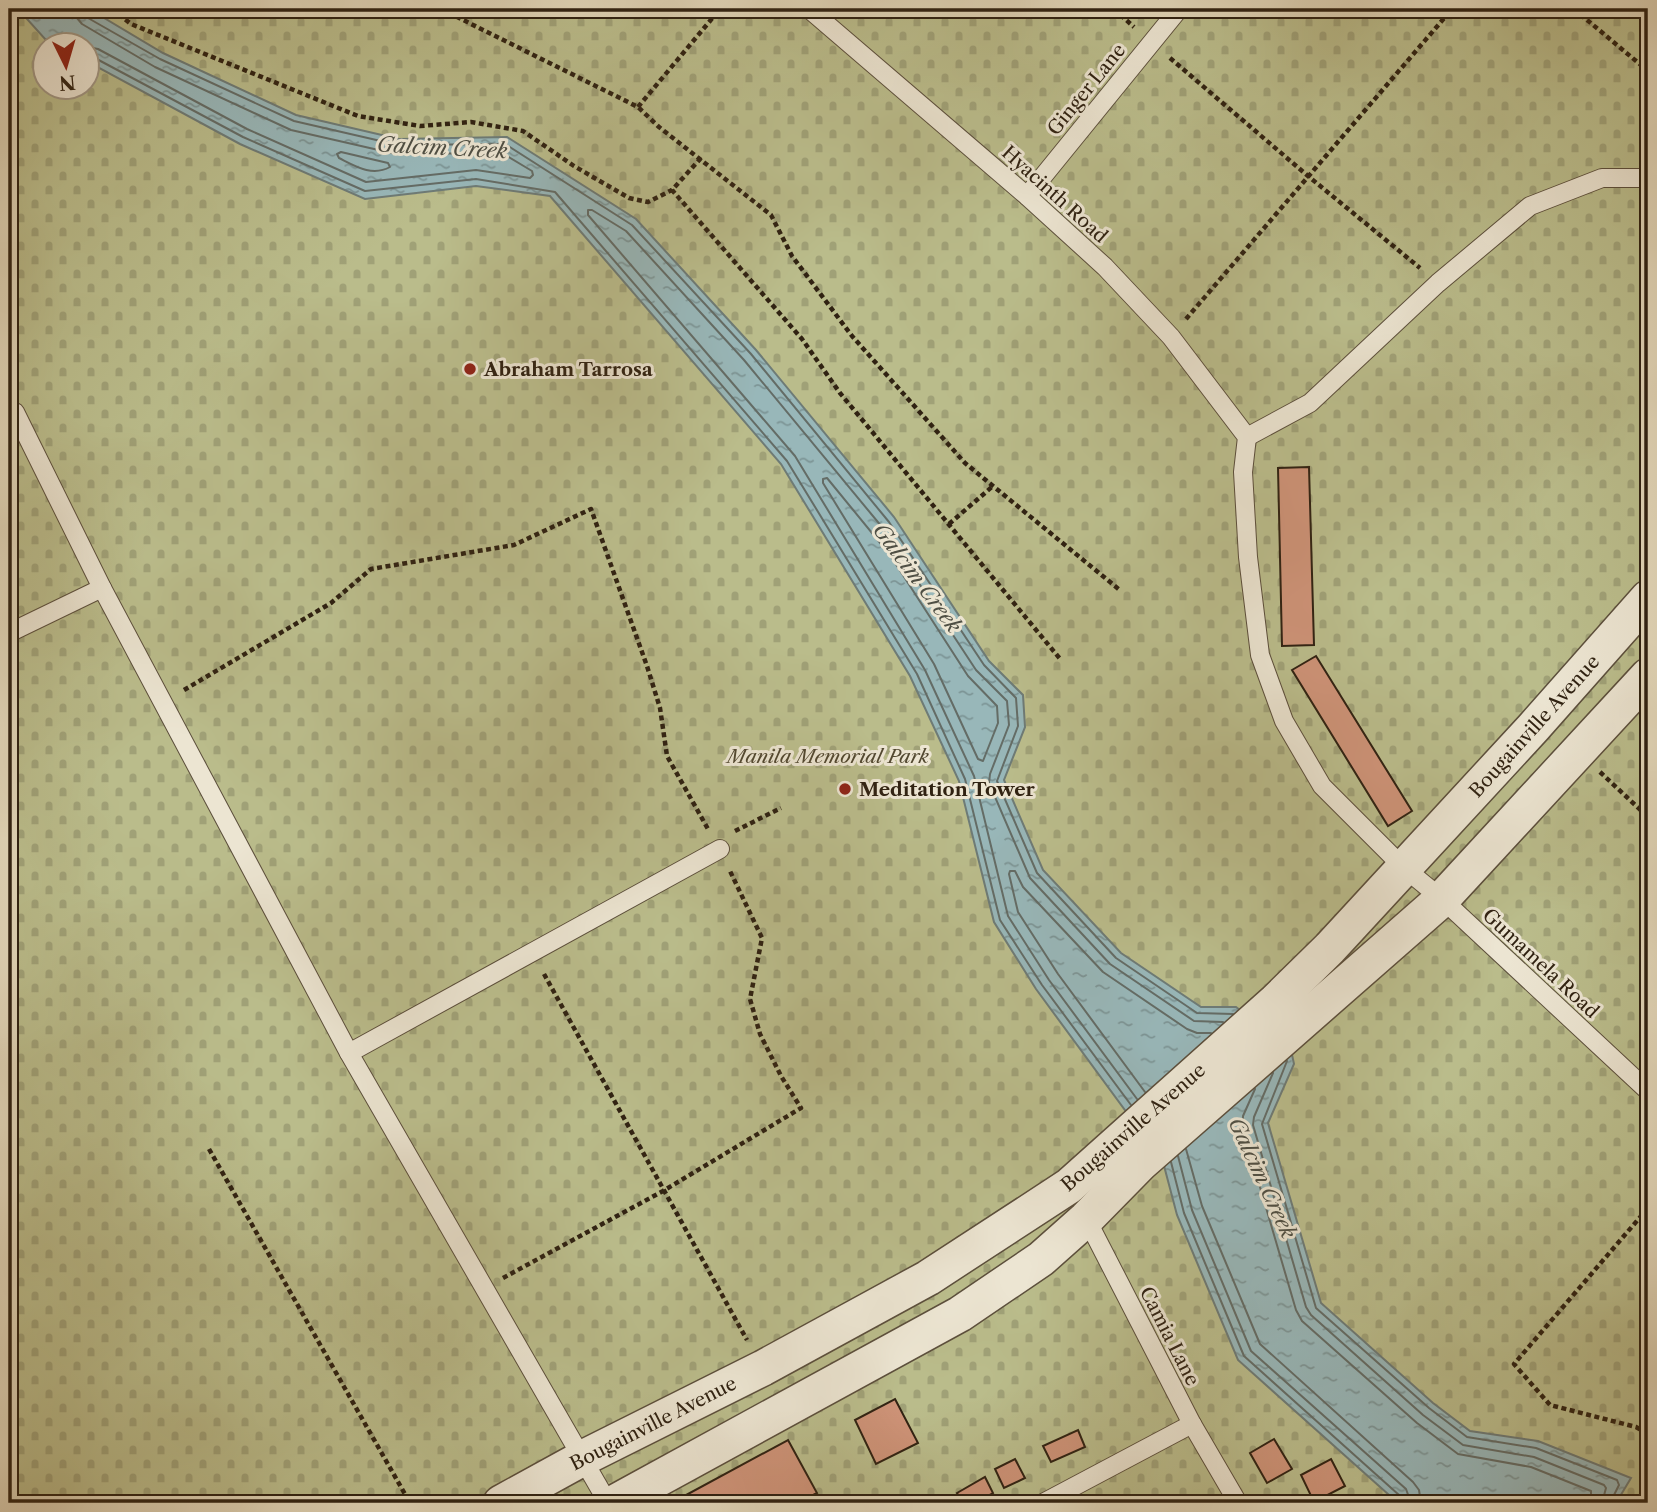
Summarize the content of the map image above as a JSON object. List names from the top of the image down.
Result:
{
  "streets": {
    "street": ["Bougainville Avenue"],
    "lane": [
      "Ginger Lane",
      "Hyacinth Road",
      "Gumamela Road",
      "Camia Lane"
    ]
  },
  "crossings": [
    ["Ginger Lane", "Hyacinth Road"],
    ["Bougainville Avenue", "Gumamela Road"],
    ["Bougainville Avenue", "Camia Lane"]
  ],
  "water": ["Galcim Creek"],
  "parks": ["Manila Memorial Park"],
  "places": ["Abraham Tarrosa", "Meditation Tower"],
  "north": "bottom"
}
